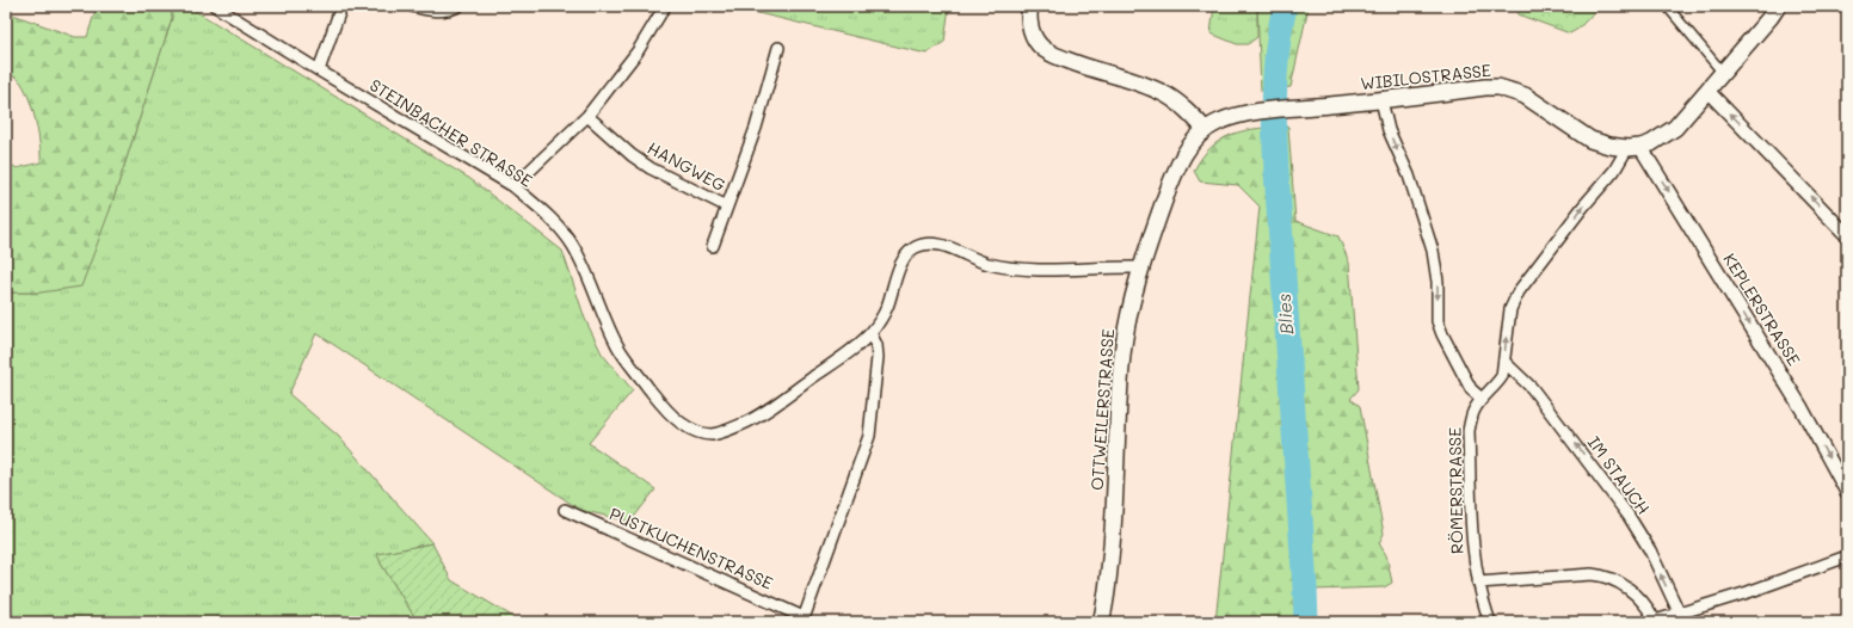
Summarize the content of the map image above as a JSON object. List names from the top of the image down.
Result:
{
  "streets": {
    "main road": ["WIBILOSTRASSE", "OTTWEILERSTRASSE"],
    "street": [
      "STEINBACHER STRASSE",
      "HANGWEG",
      "KEPLERSTRASSE",
      "IM STAUCH",
      "RÖMERSTRASSE",
      "PUSTKUCHENSTRASSE"
    ]
  },
  "crossings": [
    ["WIBILOSTRASSE", "KEPLERSTRASSE"],
    ["WIBILOSTRASSE", "OTTWEILERSTRASSE"],
    ["WIBILOSTRASSE", "RÖMERSTRASSE"],
    ["STEINBACHER STRASSE", "OTTWEILERSTRASSE"],
    ["KEPLERSTRASSE", "RÖMERSTRASSE"],
    ["IM STAUCH", "RÖMERSTRASSE"]
  ],
  "one_way": ["IM STAUCH", "RÖMERSTRASSE"],
  "water": ["Blies"]
}
